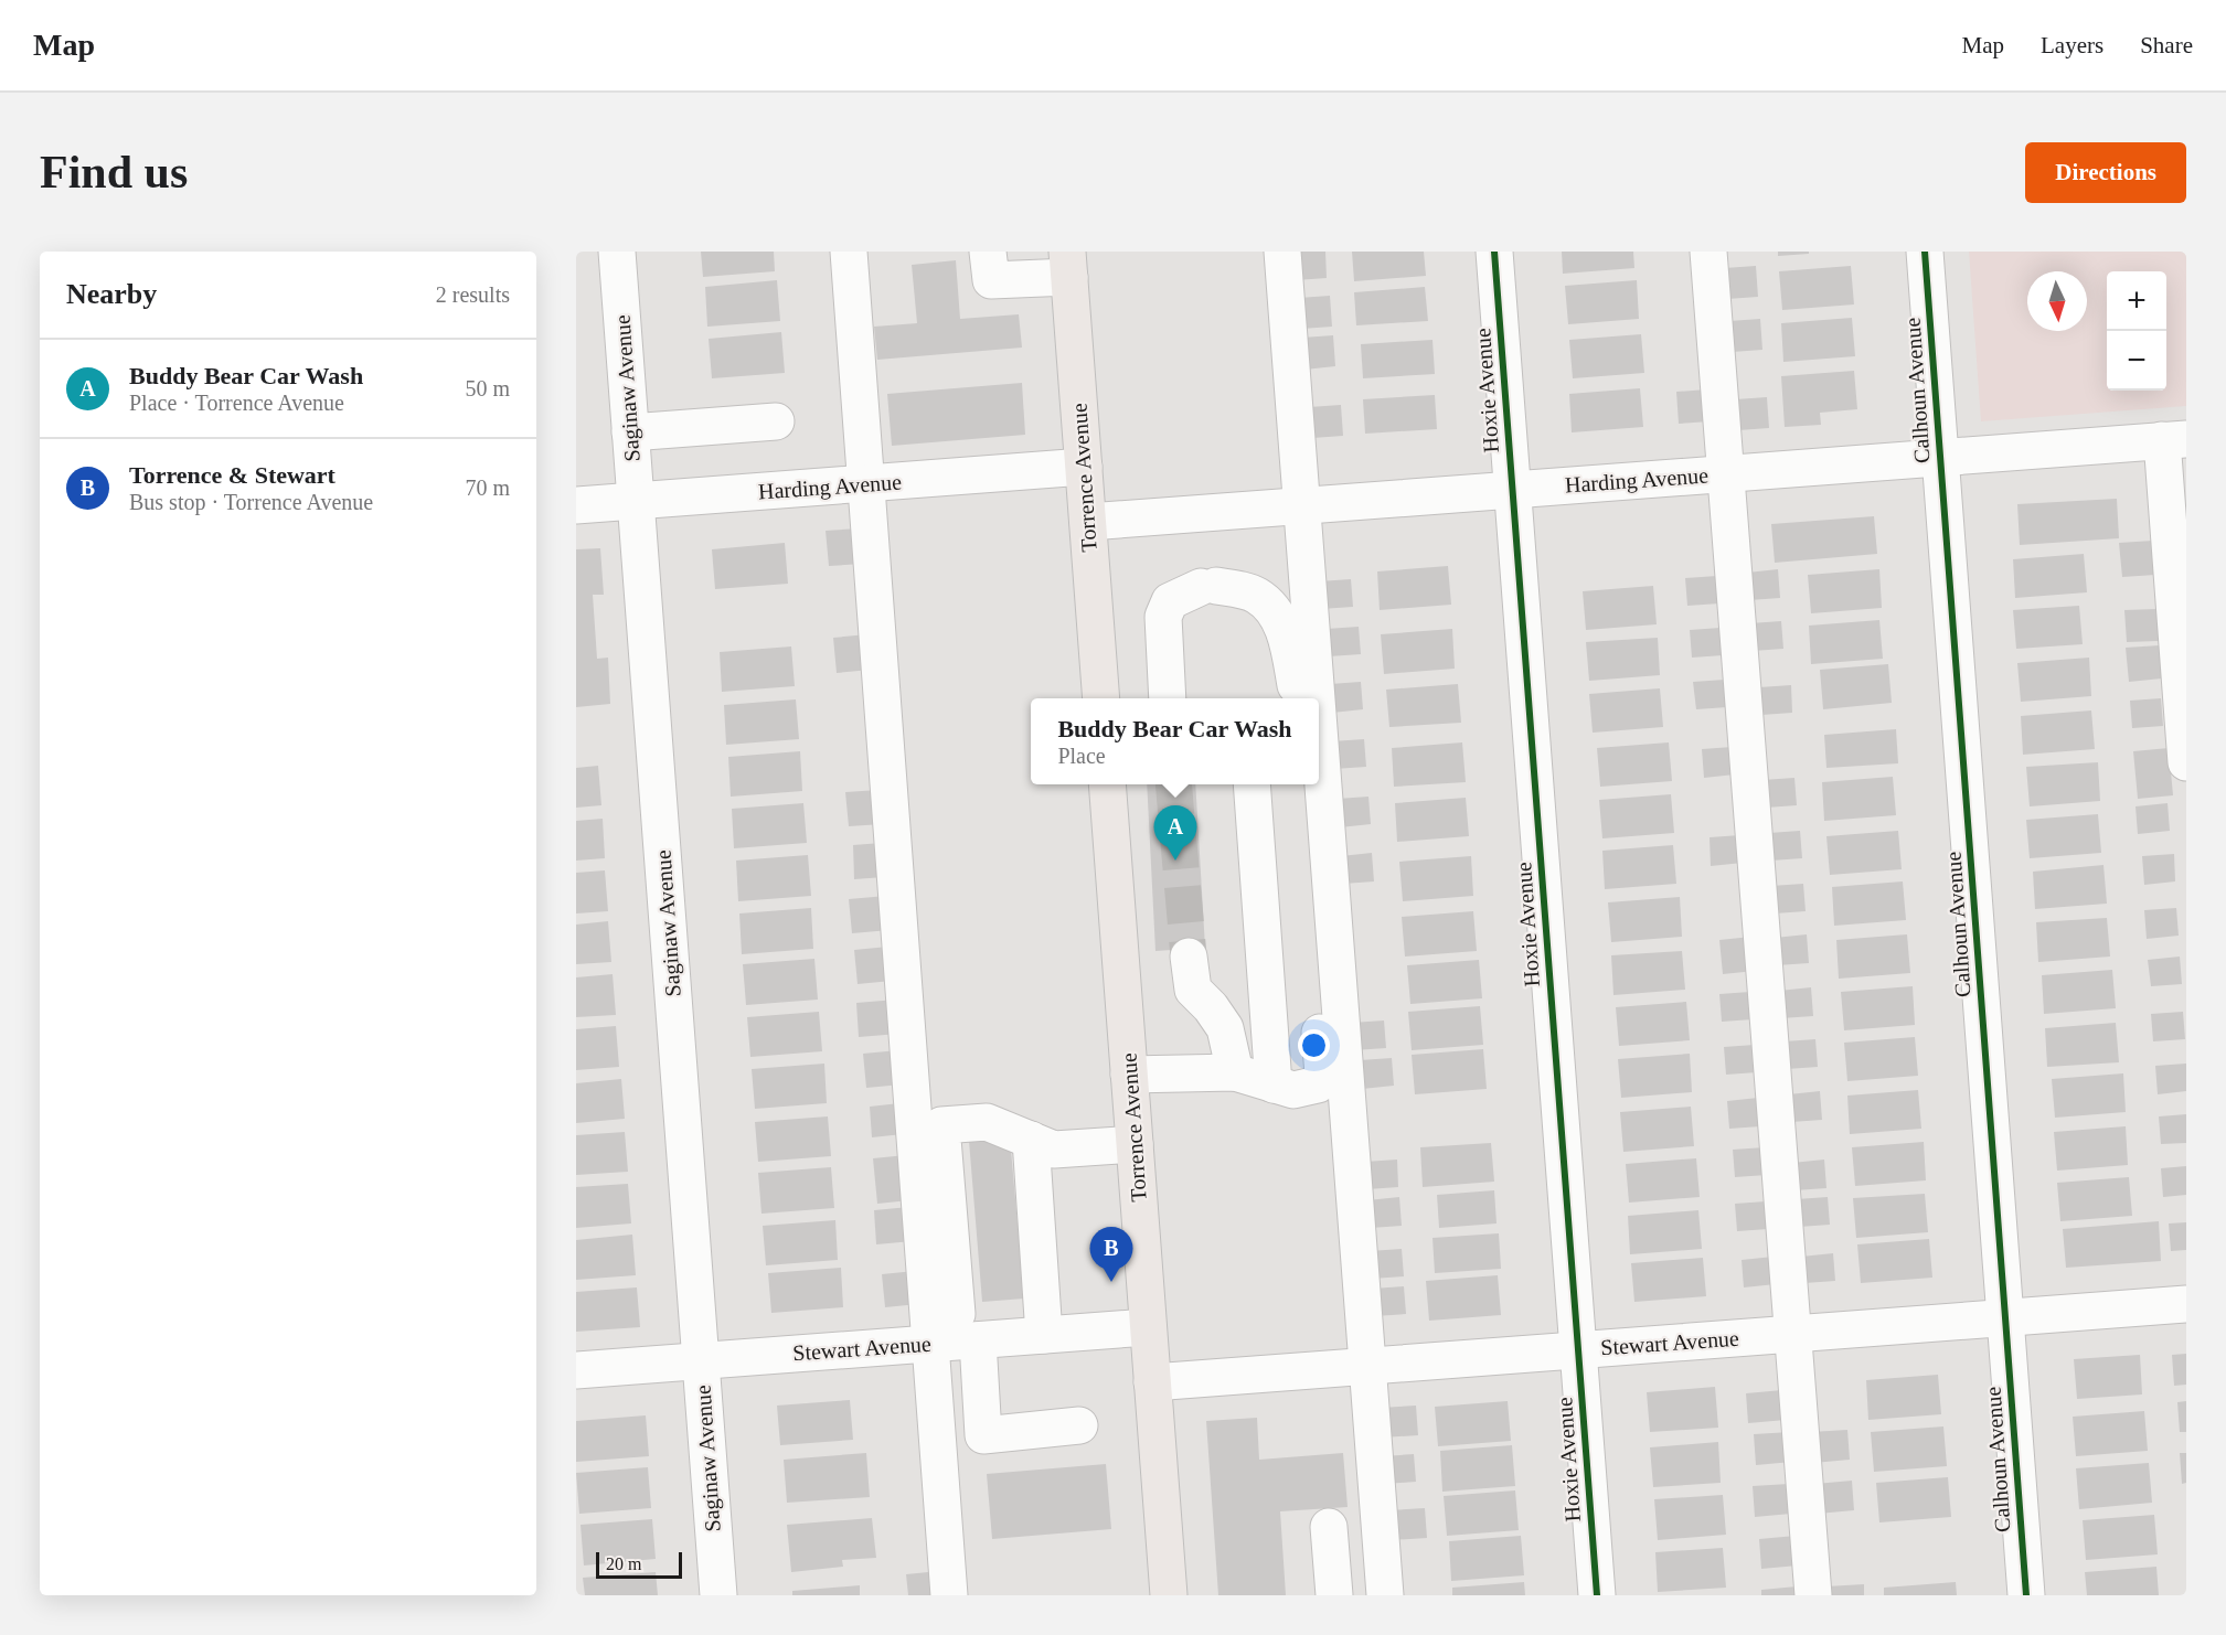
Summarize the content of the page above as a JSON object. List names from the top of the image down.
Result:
{
  "streets": {
    "main road": ["Torrence Avenue"],
    "street": [
      "Saginaw Avenue",
      "Hoxie Avenue",
      "Calhoun Avenue",
      "Harding Avenue",
      "Stewart Avenue"
    ]
  },
  "crossings": [
    ["Saginaw Avenue", "Harding Avenue"],
    ["Saginaw Avenue", "Stewart Avenue"],
    ["Hoxie Avenue", "Harding Avenue"],
    ["Hoxie Avenue", "Stewart Avenue"],
    ["Calhoun Avenue", "Harding Avenue"],
    ["Calhoun Avenue", "Stewart Avenue"],
    ["Torrence Avenue", "Harding Avenue"],
    ["Torrence Avenue", "Stewart Avenue"]
  ],
  "scale_bar": "20 m",
  "north": "bottom",
  "page": {
    "header": "Map",
    "nav": ["Map", "Layers", "Share"],
    "buttons": "Directions",
    "title": "Find us",
    "heading": ["Nearby", "2 results"],
    "map_buttons": ["+", "−"],
    "list": [
      {
        "mark": "A",
        "name": "Buddy Bear Car Wash",
        "note": "Place · Torrence Avenue",
        "value": "50 m"
      },
      {
        "mark": "B",
        "name": "Torrence & Stewart",
        "note": "Bus stop · Torrence Avenue",
        "value": "70 m"
      }
    ],
    "popup": ["Buddy Bear Car Wash", "Place"],
    "pins": ["A", "B"],
    "scale": "20 m"
  }
}
